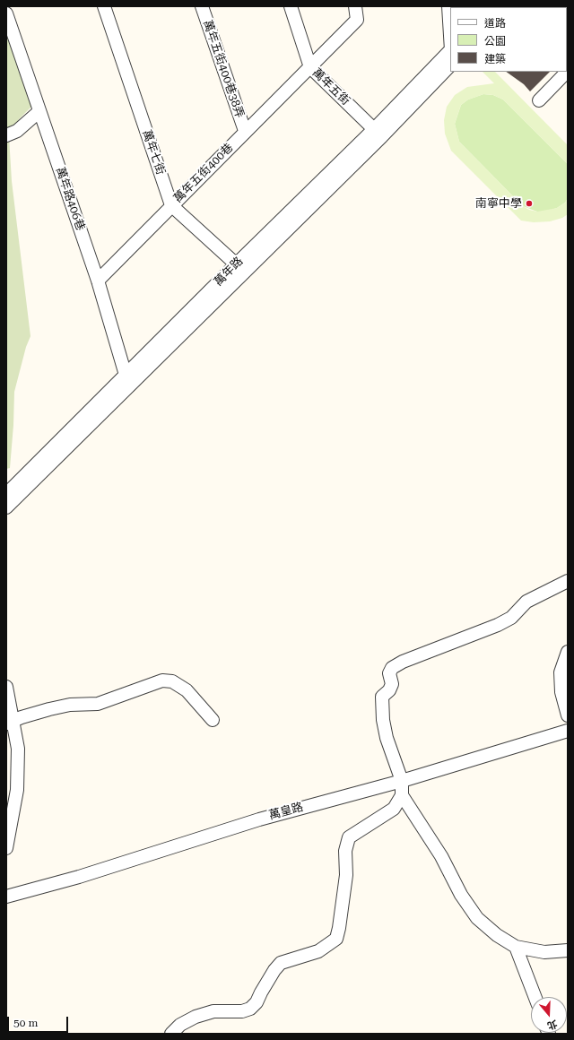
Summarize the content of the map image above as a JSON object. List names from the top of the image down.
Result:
{
  "streets": {
    "street": [
      "萬年五街400巷38弄",
      "萬年五街",
      "萬年七街",
      "萬年五街400巷",
      "萬年路406巷",
      "萬年路",
      "萬皇路"
    ]
  },
  "crossings": [
    ["萬年五街400巷38弄", "萬年五街400巷"],
    ["萬年五街", "萬年五街400巷"],
    ["萬年五街", "萬年路"],
    ["萬年七街", "萬年五街400巷"],
    ["萬年七街", "萬年路"],
    ["萬年五街400巷", "萬年路406巷"],
    ["萬年路406巷", "萬年路"]
  ],
  "places": ["南寧中學"],
  "legend": ["道路", "公園", "建築"],
  "scale_bar": "50 m",
  "north": "bottom"
}
